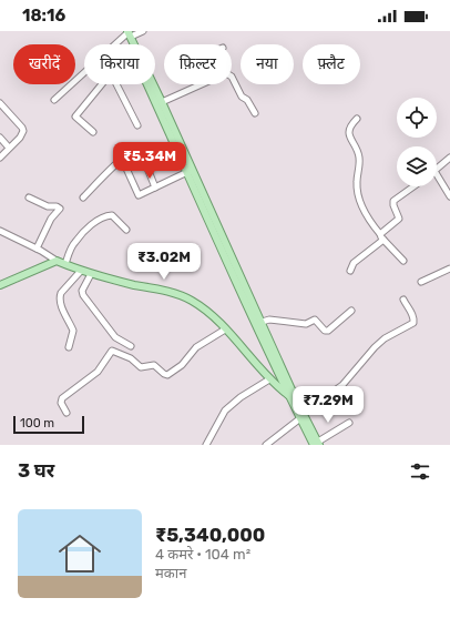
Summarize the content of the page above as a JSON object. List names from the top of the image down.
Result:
{
  "scale_bar": "100 m",
  "page": {
    "status": "18:16",
    "chip": [
      "खरीदें",
      "किराया",
      "फ़िल्टर",
      "नया",
      "फ़्लैट"
    ],
    "price": ["₹5.34M", "₹3.02M", "₹7.29M"],
    "scale": "100 m",
    "heading": "3 घर",
    "list": [
      {
        "name": "₹5,340,000",
        "note": "4 कमरे · 104 m² · मकान"
      }
    ]
  }
}
